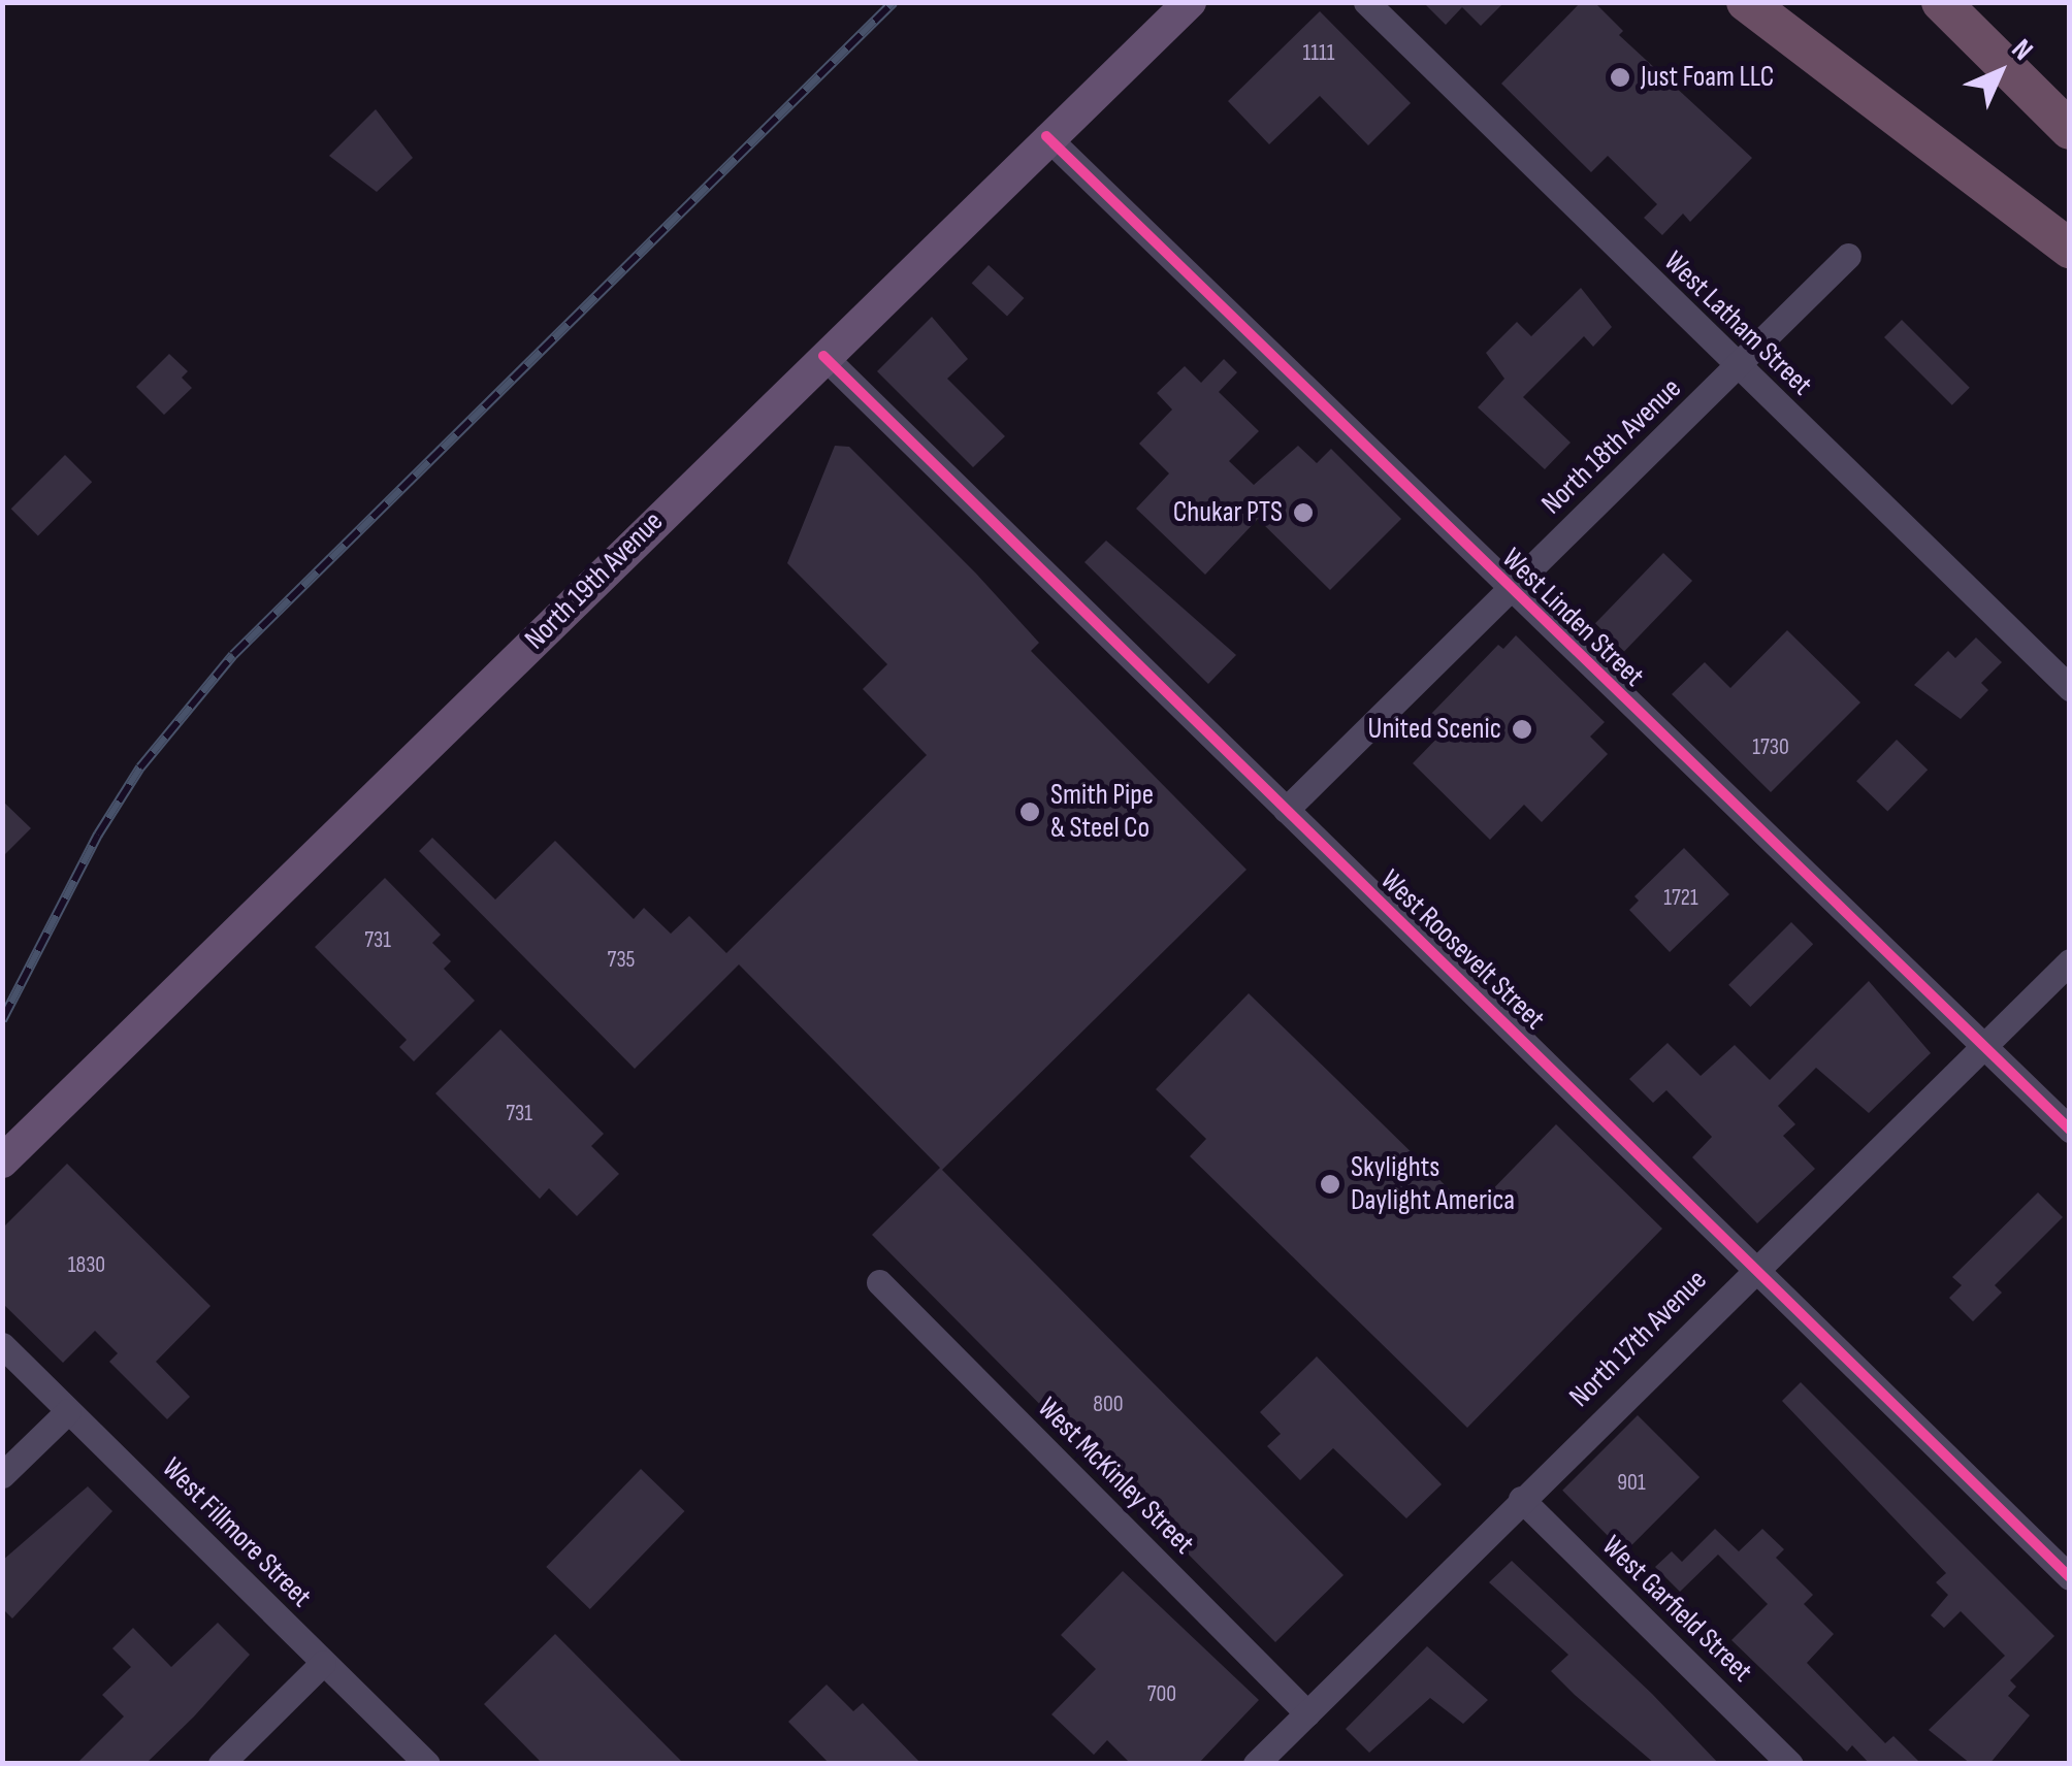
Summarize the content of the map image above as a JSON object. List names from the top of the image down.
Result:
{
  "streets": {
    "main road": ["North 19th Avenue"],
    "street": [
      "West Latham Street",
      "North 18th Avenue",
      "West Linden Street",
      "West Roosevelt Street",
      "North 17th Avenue",
      "West McKinley Street",
      "West Fillmore Street",
      "West Garfield Street"
    ]
  },
  "crossings": [
    ["West Latham Street", "North 18th Avenue"],
    ["North 18th Avenue", "West Linden Street"],
    ["North 18th Avenue", "West Roosevelt Street"],
    ["North 19th Avenue", "West Linden Street"],
    ["North 19th Avenue", "West Roosevelt Street"],
    ["West Linden Street", "North 17th Avenue"],
    ["West Roosevelt Street", "North 17th Avenue"],
    ["North 17th Avenue", "West McKinley Street"],
    ["North 17th Avenue", "West Garfield Street"]
  ],
  "places": [
    "Just Foam LLC",
    "Chukar PTS",
    "United Scenic",
    "Smith Pipe & Steel Co",
    "Skylights Daylight America"
  ],
  "house_numbers": [
    "1111",
    "1730",
    "1721",
    "731",
    "735",
    "731",
    "1830",
    "800",
    "901",
    "700"
  ],
  "north": "top right"
}
